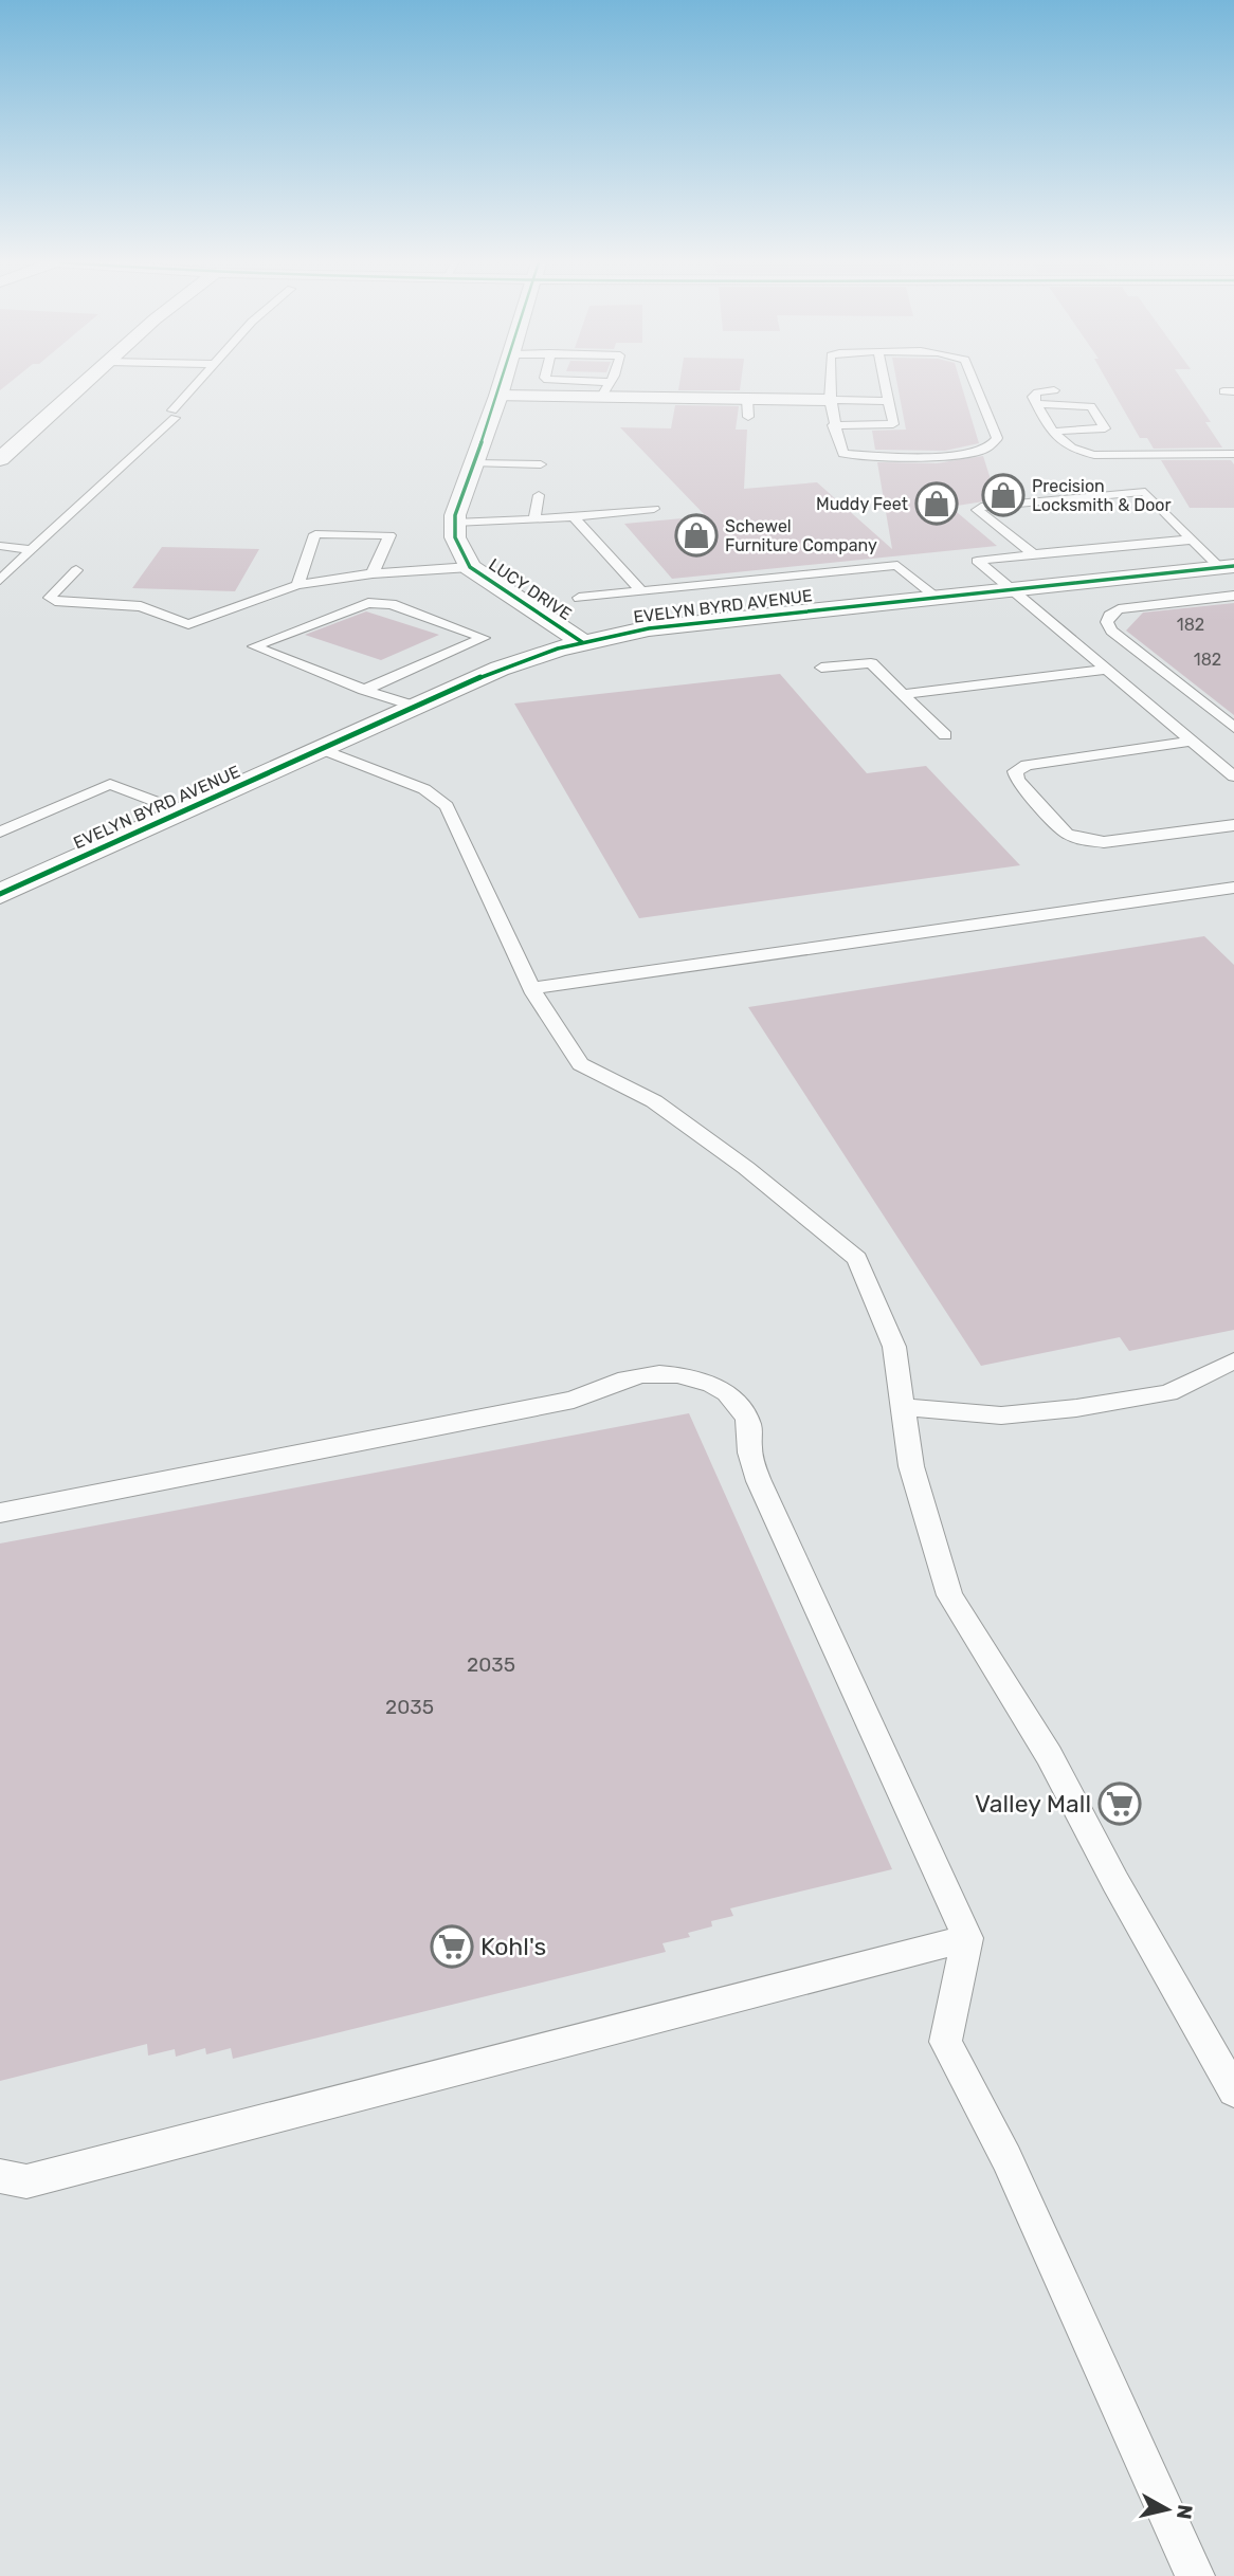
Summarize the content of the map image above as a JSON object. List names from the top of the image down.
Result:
{
  "streets": {
    "street": ["LUCY DRIVE", "EVELYN BYRD AVENUE"]
  },
  "crossings": [
    ["LUCY DRIVE", "EVELYN BYRD AVENUE"]
  ],
  "places": {
    "shop": ["Precision Locksmith & Door", "Muddy Feet", "Schewel Furniture Company"],
    "supermarket": ["Valley Mall", "Kohl's"]
  },
  "house_numbers": [
    "182",
    "182",
    "2035",
    "2035"
  ],
  "north": "right"
}
